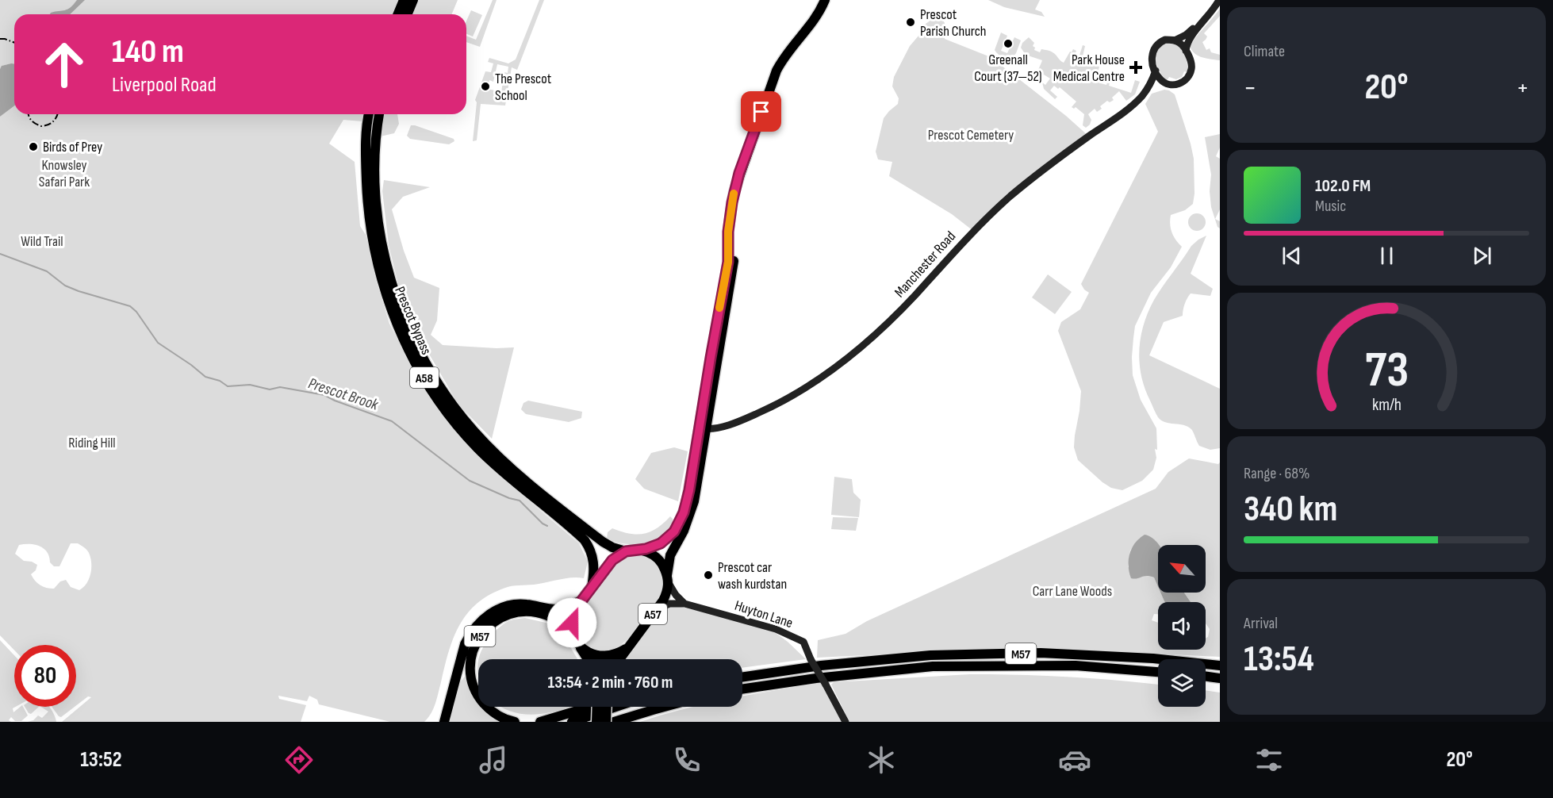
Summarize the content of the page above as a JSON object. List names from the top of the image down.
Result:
{
  "streets": {
    "highway": [
      "Prescot Bypass",
      "A58",
      "A57",
      "M57"
    ],
    "main road": ["Manchester Road", "Huyton Lane"]
  },
  "crossings": [
    ["Manchester Road", "A57"],
    ["Prescot Bypass", "A57"],
    ["Prescot Bypass", "Huyton Lane"],
    ["Prescot Bypass", "M57"],
    ["A57", "Huyton Lane"],
    ["A57", "M57"],
    ["Huyton Lane", "M57"]
  ],
  "water": ["Prescot Brook"],
  "parks": [
    "Prescot Cemetery",
    "Knowsley Safari Park",
    "Wild Trail",
    "Riding Hill",
    "Carr Lane Woods"
  ],
  "places": {
    "other": [
      "Prescot Parish Church",
      "Greenall Court (37—52)",
      "The Prescot School",
      "Birds of Prey",
      "Prescot car wash kurdstan"
    ],
    "health": ["Park House Medical Centre"]
  },
  "north": "top left",
  "page": {
    "tile": [
      "Climate",
      ["Range · 68%", "340 km"],
      ["Arrival", "13:54"]
    ],
    "turn": ["140 m", "Liverpool Road"],
    "heat": ["−", "20°", "+"],
    "song": ["102.0 FM", "Music"],
    "limit": "80",
    "trip": "13:54 · 2 min · 760 m",
    "tabs": ["13:52", "20°"],
    "gauge": ["73", "km/h"]
  }
}
